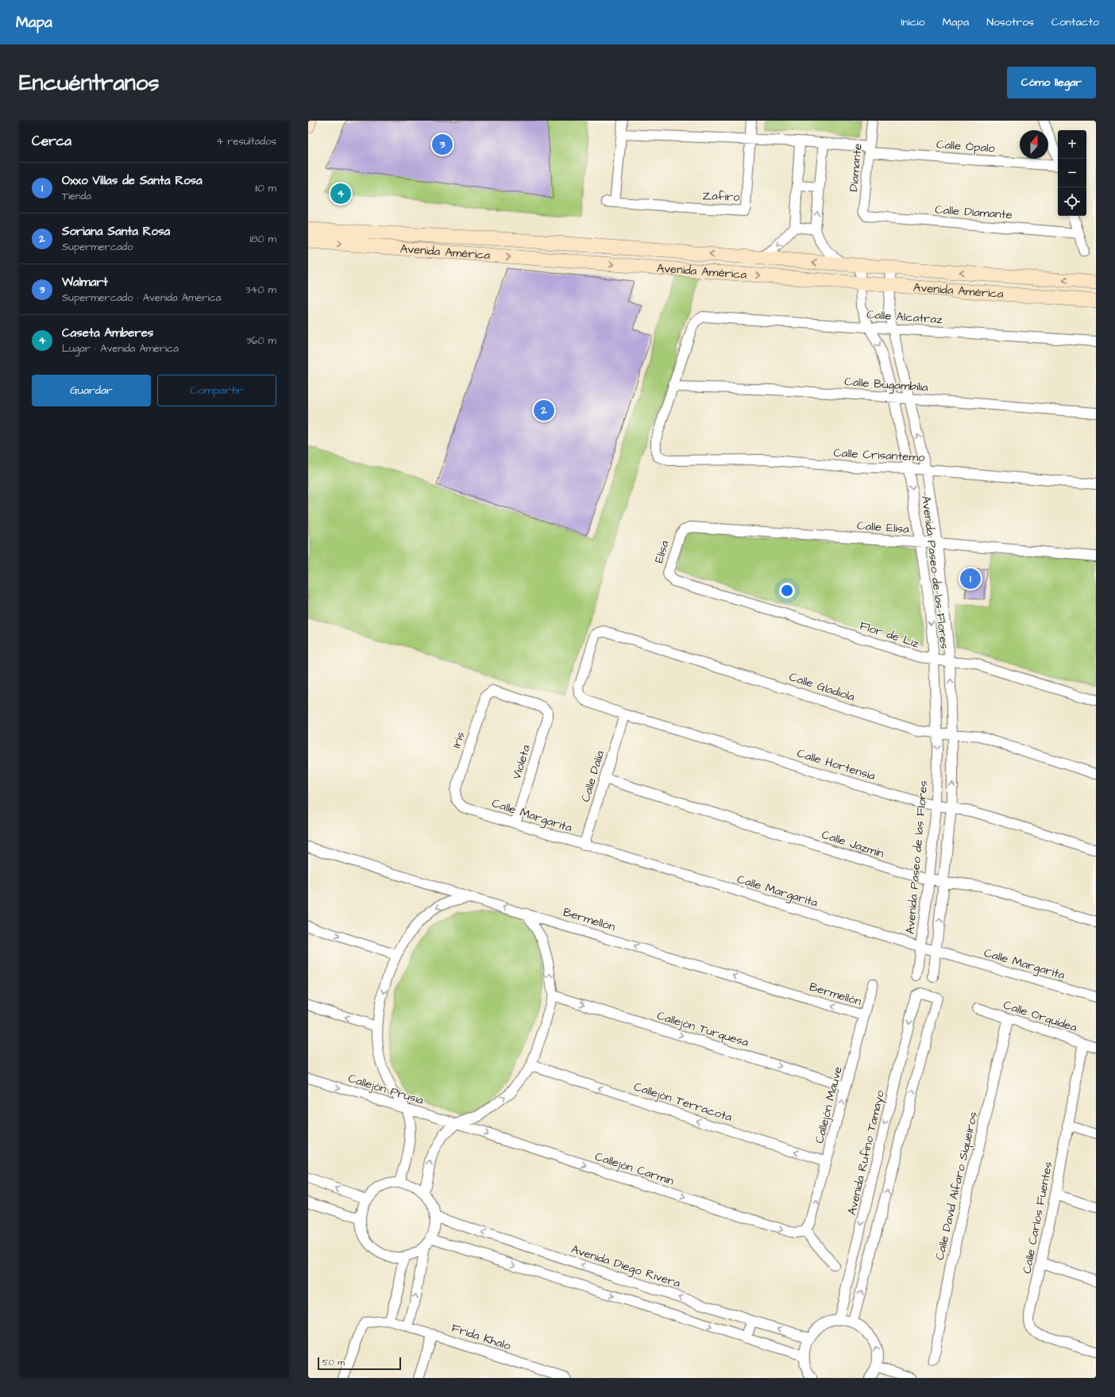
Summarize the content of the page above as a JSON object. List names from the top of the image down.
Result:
{
  "streets": {
    "main road": ["Avenida América"],
    "street": [
      "Calle Ópalo",
      "Diamante",
      "Zafiro",
      "Calle Diamante",
      "Calle Alcatraz",
      "Calle Bugambilia",
      "Calle Crisantemo",
      "Calle Elisa",
      "Elisa",
      "Avenida Paseo de las Flores",
      "Flor de Liz",
      "Calle Gladiola",
      "Iris",
      "Violeta",
      "Calle Hortensia",
      "Calle Dalia",
      "Calle Margarita",
      "Calle Jazmín",
      "Bermellón",
      "Calle Orquídea",
      "Callejón Turquesa",
      "Callejón Prusia",
      "Callejón Terracota",
      "Callejón Mauve",
      "Avenida Rufino Tamayo",
      "Callejón Carmin",
      "Calle David Alfaro Siqueiros",
      "Calle Carlos Fuentes",
      "Avenida Diego Rivera",
      "Frida Khalo"
    ]
  },
  "crossings": [
    ["Calle Ópalo", "Diamante"],
    ["Calle Ópalo", "Zafiro"],
    ["Diamante", "Calle Diamante"],
    ["Avenida América", "Avenida Paseo de las Flores"],
    ["Calle Alcatraz", "Calle Bugambilia"],
    ["Calle Alcatraz", "Calle Crisantemo"],
    ["Calle Alcatraz", "Avenida Paseo de las Flores"],
    ["Calle Bugambilia", "Avenida Paseo de las Flores"],
    ["Calle Crisantemo", "Avenida Paseo de las Flores"],
    ["Calle Elisa", "Elisa"],
    ["Calle Elisa", "Avenida Paseo de las Flores"],
    ["Elisa", "Flor de Liz"],
    ["Avenida Paseo de las Flores", "Flor de Liz"],
    ["Avenida Paseo de las Flores", "Calle Gladiola"],
    ["Avenida Paseo de las Flores", "Calle Hortensia"],
    ["Avenida Paseo de las Flores", "Calle Margarita"],
    ["Avenida Paseo de las Flores", "Calle Jazmín"],
    ["Calle Gladiola", "Calle Hortensia"],
    ["Iris", "Violeta"],
    ["Iris", "Calle Margarita"],
    ["Violeta", "Calle Margarita"],
    ["Calle Hortensia", "Calle Dalia"],
    ["Calle Dalia", "Calle Margarita"],
    ["Calle Dalia", "Calle Jazmín"],
    ["Bermellón", "Callejón Mauve"],
    ["Calle Orquídea", "Calle David Alfaro Siqueiros"],
    ["Calle Orquídea", "Calle Carlos Fuentes"],
    ["Callejón Turquesa", "Callejón Mauve"],
    ["Callejón Prusia", "Callejón Carmin"],
    ["Callejón Terracota", "Callejón Mauve"],
    ["Callejón Mauve", "Callejón Carmin"]
  ],
  "one_way": [
    "Bermellón",
    "Callejón Turquesa",
    "Callejón Terracota",
    "Callejón Mauve",
    "Callejón Carmin"
  ],
  "scale_bar": "50 m",
  "north": "top",
  "page": {
    "header": "Mapa",
    "nav": [
      "Inicio",
      "Mapa",
      "Nosotros",
      "Contacto"
    ],
    "buttons": [
      "Cómo llegar",
      ["Guardar", "Compartir"]
    ],
    "title": "Encuéntranos",
    "heading": ["Cerca", "4 resultados"],
    "map_buttons": ["+", "−"],
    "pins": [
      "3",
      "4",
      "2",
      "1"
    ],
    "list": [
      {
        "mark": "1",
        "name": "Oxxo Villas de Santa Rosa",
        "note": "Tienda",
        "value": "110 m"
      },
      {
        "mark": "2",
        "name": "Soriana Santa Rosa",
        "note": "Supermercado",
        "value": "180 m"
      },
      {
        "mark": "3",
        "name": "Walmart",
        "note": "Supermercado · Avenida América",
        "value": "340 m"
      },
      {
        "mark": "4",
        "name": "Caseta Amberes",
        "note": "Lugar · Avenida América",
        "value": "360 m"
      }
    ],
    "scale": "50 m"
  }
}
